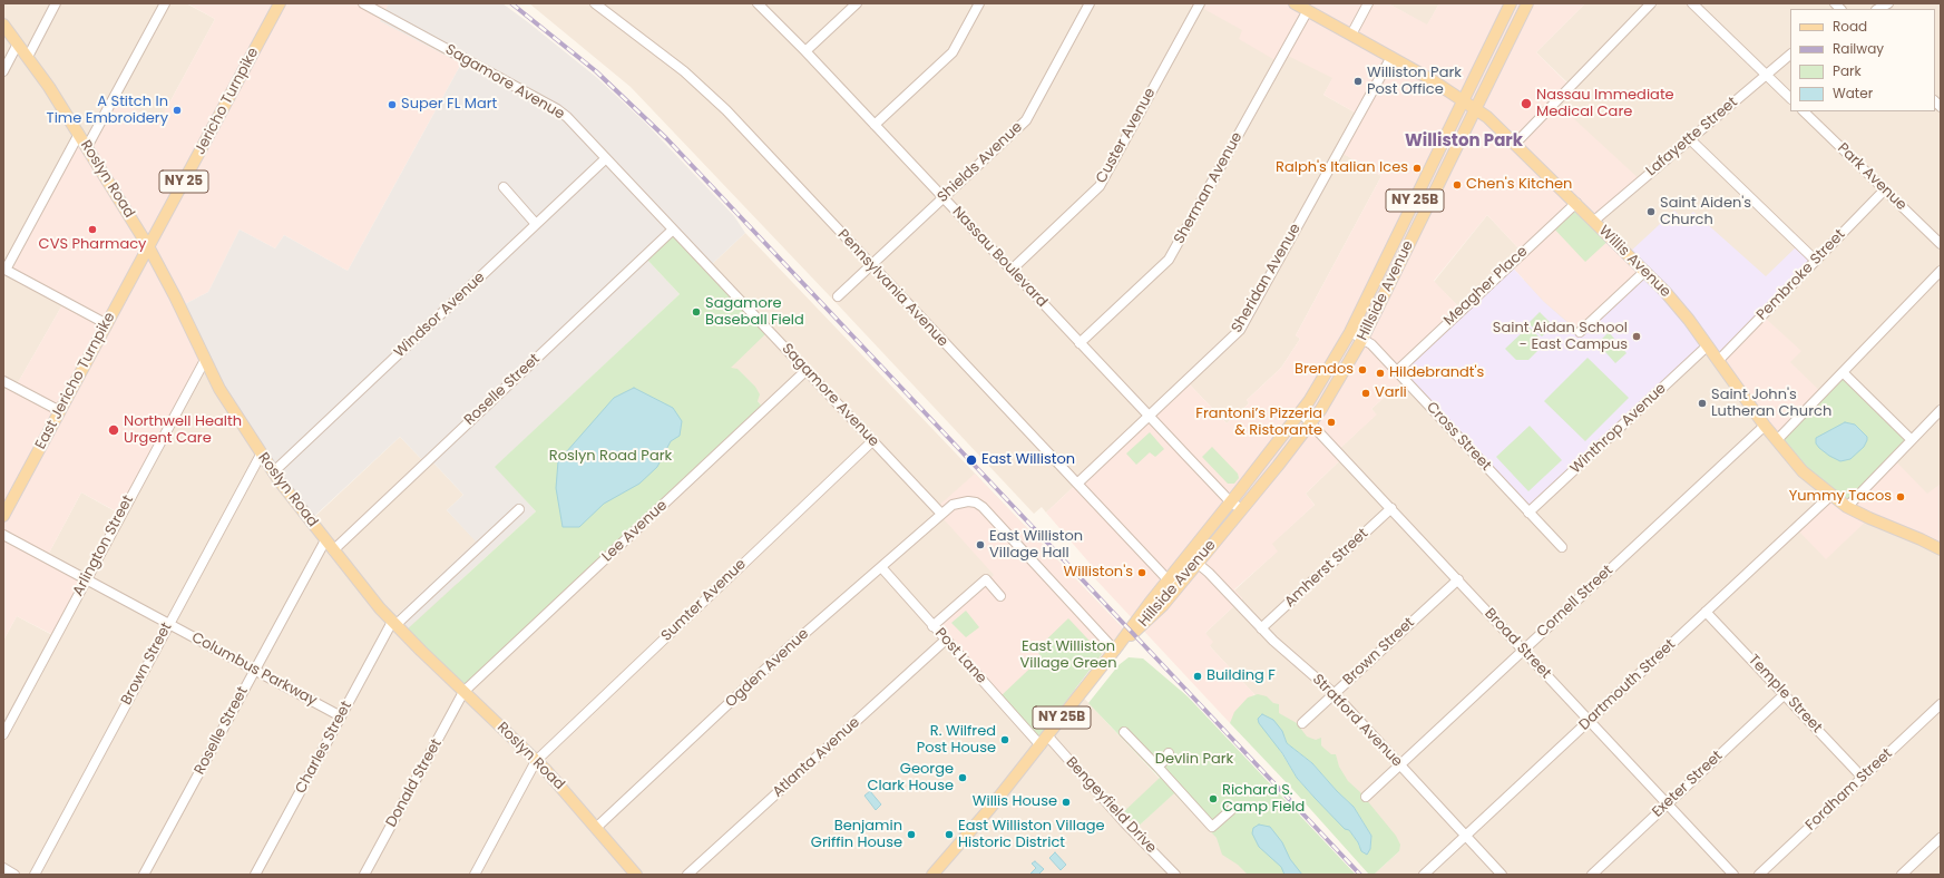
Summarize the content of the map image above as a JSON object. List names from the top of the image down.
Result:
{
  "streets": {
    "main road": [
      "Jericho Turnpike",
      "Roslyn Road",
      "NY 25",
      "NY 25B",
      "Willis Avenue",
      "Hillside Avenue",
      "East Jericho Turnpike"
    ],
    "street": [
      "Sagamore Avenue",
      "Custer Avenue",
      "Lafayette Street",
      "Shields Avenue",
      "Park Avenue",
      "Sherman Avenue",
      "Nassau Boulevard",
      "Pembroke Street",
      "Sheridan Avenue",
      "Meagher Place",
      "Pennsylvania Avenue",
      "Windsor Avenue",
      "Roselle Street",
      "Winthrop Avenue",
      "Cross Street",
      "Lee Avenue",
      "Arlington Street",
      "Amherst Street",
      "Sumter Avenue",
      "Cornell Street",
      "Broad Street",
      "Brown Street",
      "Post Lane",
      "Ogden Avenue",
      "Columbus Parkway",
      "Dartmouth Street",
      "Temple Street",
      "Stratford Avenue",
      "Charles Street",
      "Atlanta Avenue",
      "Donald Street",
      "Exeter Street",
      "Fordham Street",
      "Bengeyfield Drive"
    ]
  },
  "crossings": [
    ["Sagamore Avenue", "Windsor Avenue"],
    ["Sagamore Avenue", "Roselle Street"],
    ["Sagamore Avenue", "Lee Avenue"],
    ["Sagamore Avenue", "Sumter Avenue"],
    ["Sagamore Avenue", "Ogden Avenue"],
    ["Jericho Turnpike", "Roslyn Road"],
    ["Jericho Turnpike", "East Jericho Turnpike"],
    ["Custer Avenue", "Nassau Boulevard"],
    ["Lafayette Street", "Willis Avenue"],
    ["Shields Avenue", "Nassau Boulevard"],
    ["Shields Avenue", "Pennsylvania Avenue"],
    ["Park Avenue", "Pembroke Street"],
    ["Roslyn Road", "Windsor Avenue"],
    ["Roslyn Road", "East Jericho Turnpike"],
    ["Roslyn Road", "Roselle Street"],
    ["Roslyn Road", "Lee Avenue"],
    ["Roslyn Road", "Arlington Street"],
    ["Roslyn Road", "Sumter Avenue"],
    ["Roslyn Road", "Brown Street"],
    ["Roslyn Road", "Ogden Avenue"],
    ["Roslyn Road", "Charles Street"],
    ["Roslyn Road", "Donald Street"],
    ["Sherman Avenue", "Nassau Boulevard"],
    ["Sherman Avenue", "Willis Avenue"],
    ["NY 25B", "Hillside Avenue"],
    ["NY 25B", "Post Lane"],
    ["NY 25B", "Bengeyfield Drive"],
    ["Nassau Boulevard", "Sheridan Avenue"],
    ["Nassau Boulevard", "Hillside Avenue"],
    ["Willis Avenue", "Pembroke Street"],
    ["Willis Avenue", "Sheridan Avenue"],
    ["Willis Avenue", "Meagher Place"],
    ["Willis Avenue", "Hillside Avenue"],
    ["Willis Avenue", "Winthrop Avenue"],
    ["Willis Avenue", "Cornell Street"],
    ["Willis Avenue", "Dartmouth Street"],
    ["Sheridan Avenue", "Pennsylvania Avenue"],
    ["Meagher Place", "Cross Street"],
    ["Pennsylvania Avenue", "Hillside Avenue"],
    ["Hillside Avenue", "Cross Street"],
    ["Hillside Avenue", "Broad Street"],
    ["Hillside Avenue", "Stratford Avenue"],
    ["Roselle Street", "Columbus Parkway"],
    ["Winthrop Avenue", "Cross Street"],
    ["Lee Avenue", "Donald Street"],
    ["Arlington Street", "Columbus Parkway"],
    ["Amherst Street", "Broad Street"],
    ["Amherst Street", "Stratford Avenue"],
    ["Cornell Street", "Broad Street"],
    ["Cornell Street", "Stratford Avenue"],
    ["Broad Street", "Brown Street"],
    ["Broad Street", "Dartmouth Street"],
    ["Broad Street", "Exeter Street"],
    ["Brown Street", "Columbus Parkway"],
    ["Brown Street", "Stratford Avenue"],
    ["Post Lane", "Ogden Avenue"],
    ["Post Lane", "Atlanta Avenue"],
    ["Columbus Parkway", "Charles Street"],
    ["Dartmouth Street", "Temple Street"],
    ["Dartmouth Street", "Stratford Avenue"],
    ["Temple Street", "Exeter Street"],
    ["Temple Street", "Fordham Street"]
  ],
  "districts": ["Williston Park"],
  "parks": ["Roslyn Road Park", "East Williston Village Green", "Devlin Park"],
  "places": [
    "Williston Park Post Office",
    "Nassau Immediate Medical Care",
    "Super FL Mart",
    "A Stitch In Time Embroidery",
    "Ralph's Italian Ices",
    "Chen's Kitchen",
    "Saint Aiden's Church",
    "CVS Pharmacy",
    "Sagamore Baseball Field",
    "Saint Aidan School - East Campus",
    "Brendos",
    "Hildebrandt's",
    "Varli",
    "Saint John's Lutheran Church",
    "Frantoni’s Pizzeria & Ristorante",
    "Northwell Health Urgent Care",
    "East Williston",
    "Yummy Tacos",
    "East Williston Village Hall",
    "Williston's",
    "Building F",
    "R. Wilfred Post House",
    "George Clark House",
    "Richard S. Camp Field",
    "Willis House",
    "Benjamin Griffin House",
    "East Williston Village Historic District"
  ],
  "legend": [
    "Road",
    "Railway",
    "Park",
    "Water"
  ]
}
